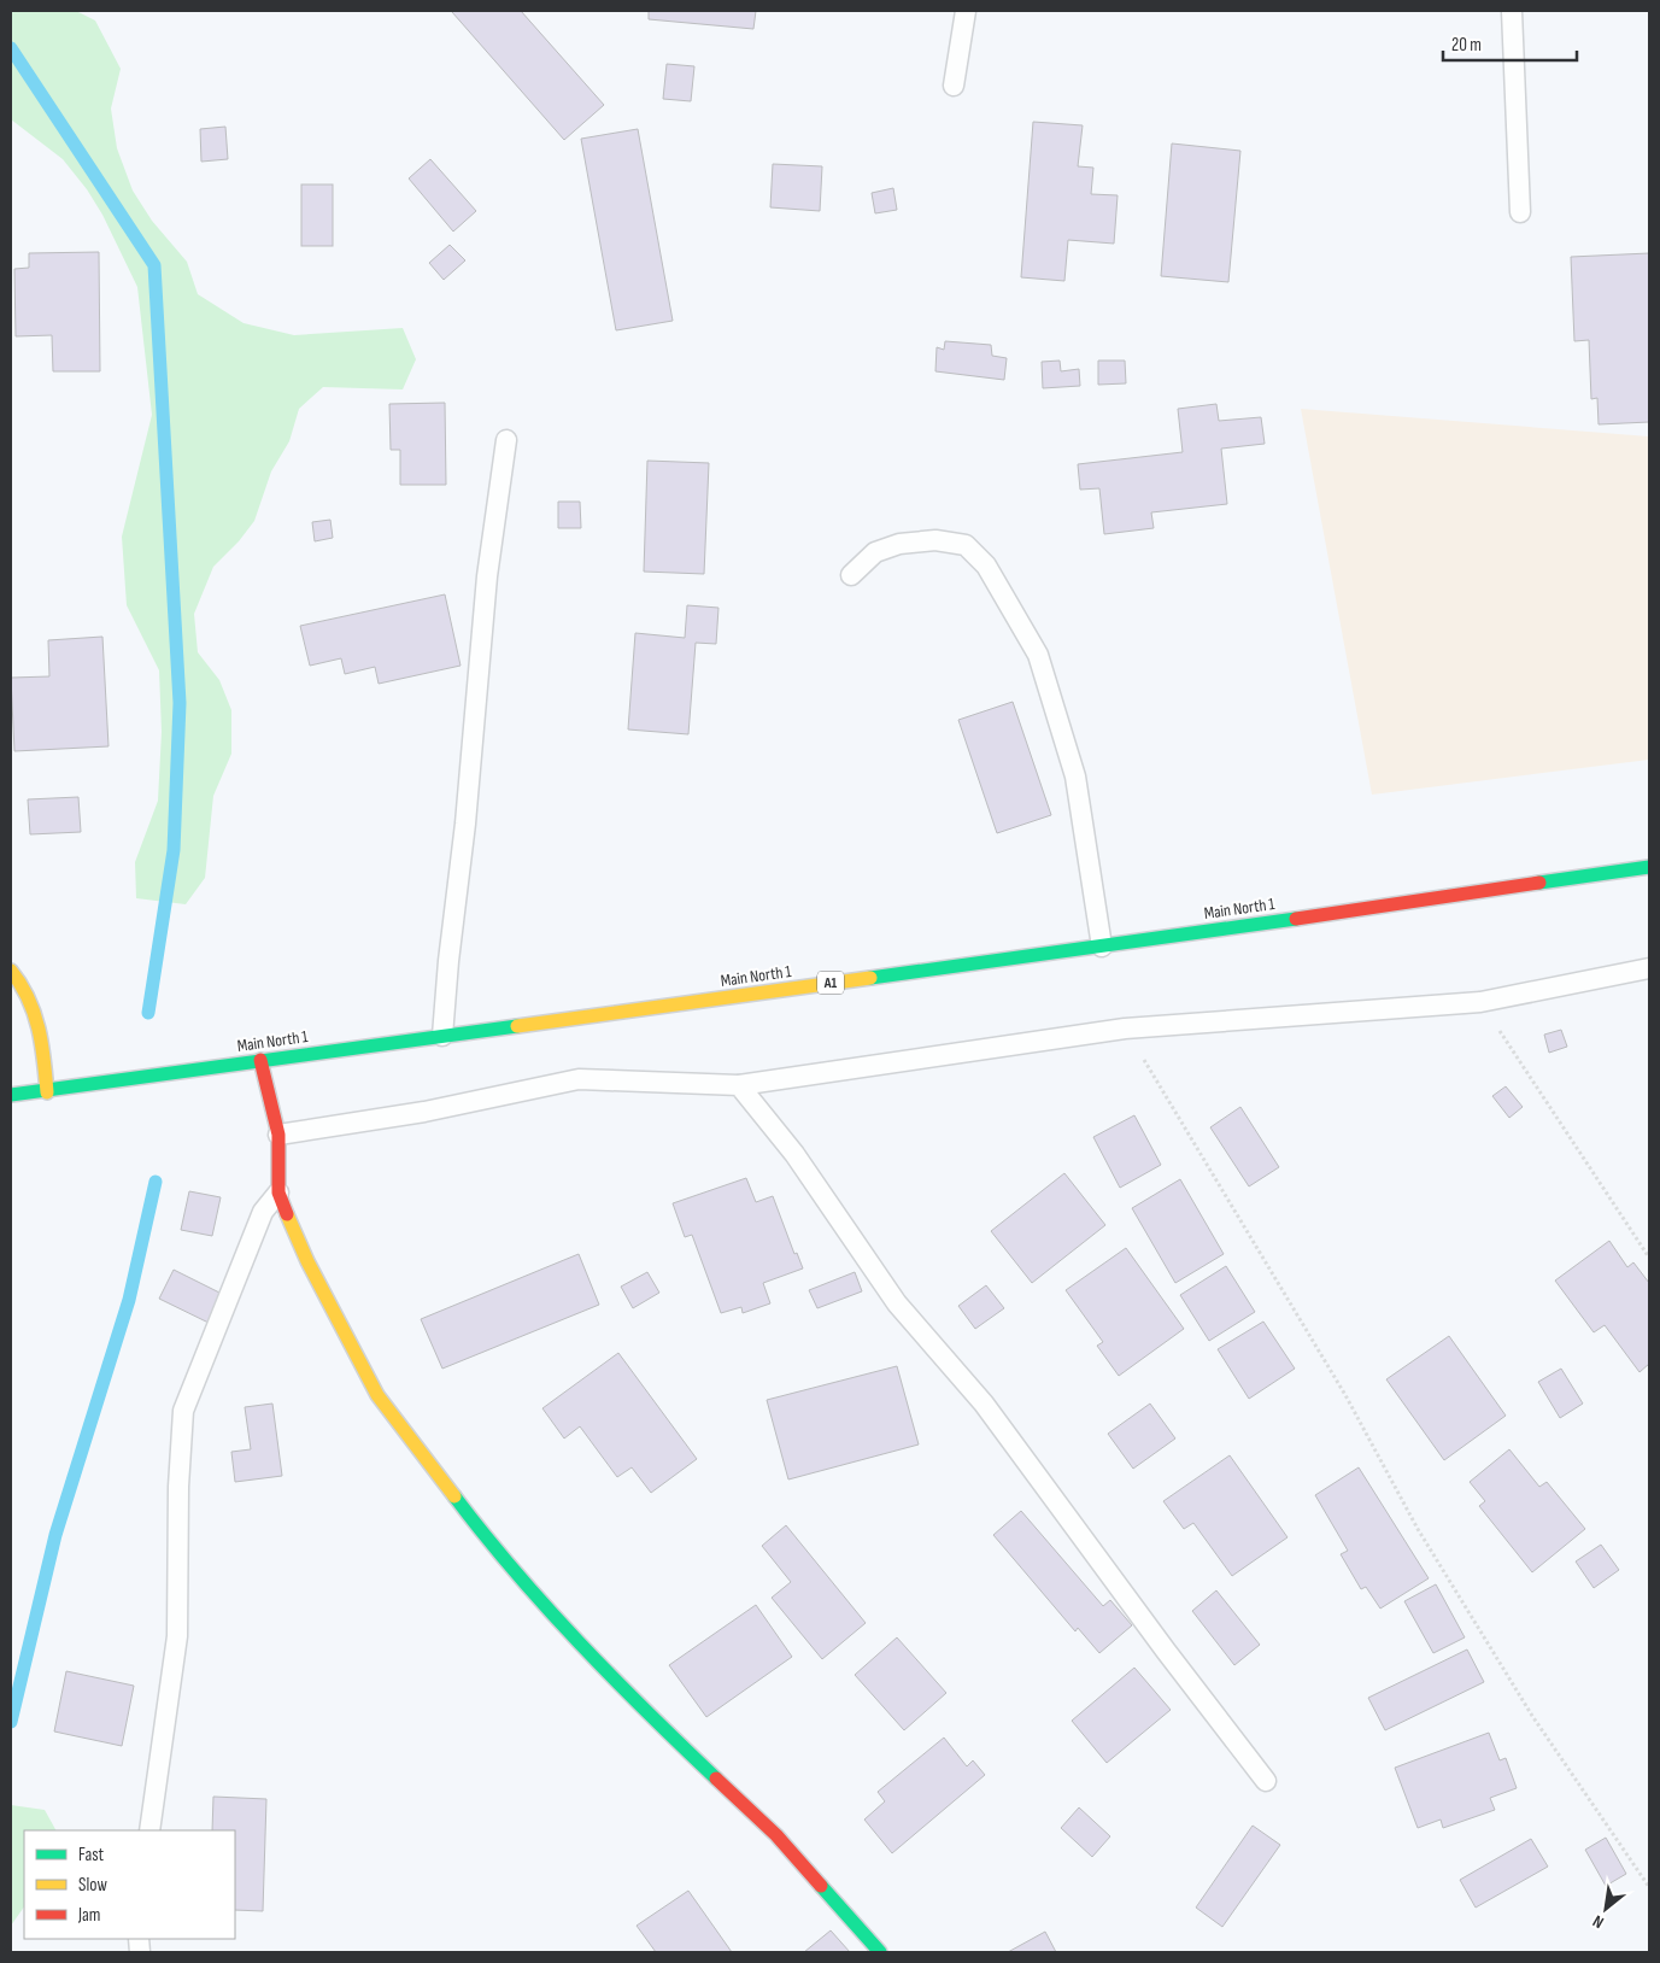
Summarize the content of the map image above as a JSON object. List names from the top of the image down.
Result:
{
  "streets": {
    "main road": ["Main North 1", "A1"]
  },
  "legend": ["Fast", "Slow", "Jam"],
  "scale_bar": "20 m",
  "north": "bottom left"
}
